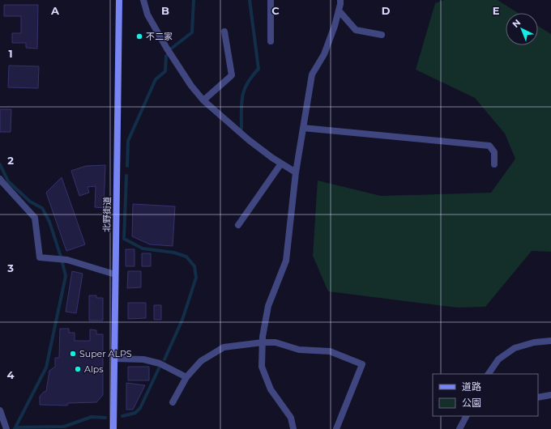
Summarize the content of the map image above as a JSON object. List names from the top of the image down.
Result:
{
  "streets": {
    "main road": ["北野街道"]
  },
  "places": ["不二家", "Super ALPS", "Alps"],
  "legend": ["道路", "公園"],
  "north": "top left",
  "grid": {
    "columns": [
      "A",
      "B",
      "C",
      "D",
      "E"
    ],
    "rows": [
      "1",
      "2",
      "3",
      "4"
    ]
  }
}
